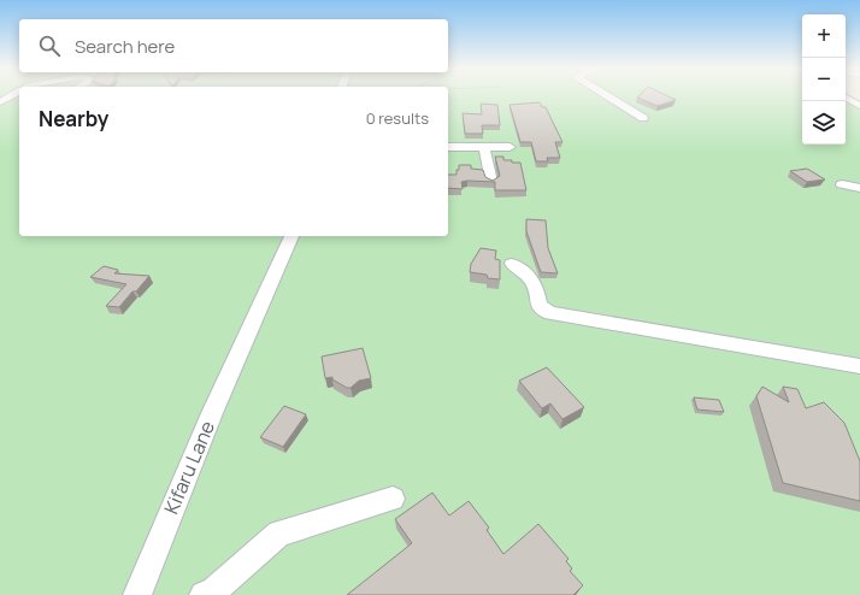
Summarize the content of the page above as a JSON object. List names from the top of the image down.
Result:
{
  "streets": {
    "street": ["Kifaru Lane"]
  },
  "page": {
    "map_buttons": ["+", "−"],
    "search": "Search here",
    "heading": ["Nearby", "0 results"]
  }
}
